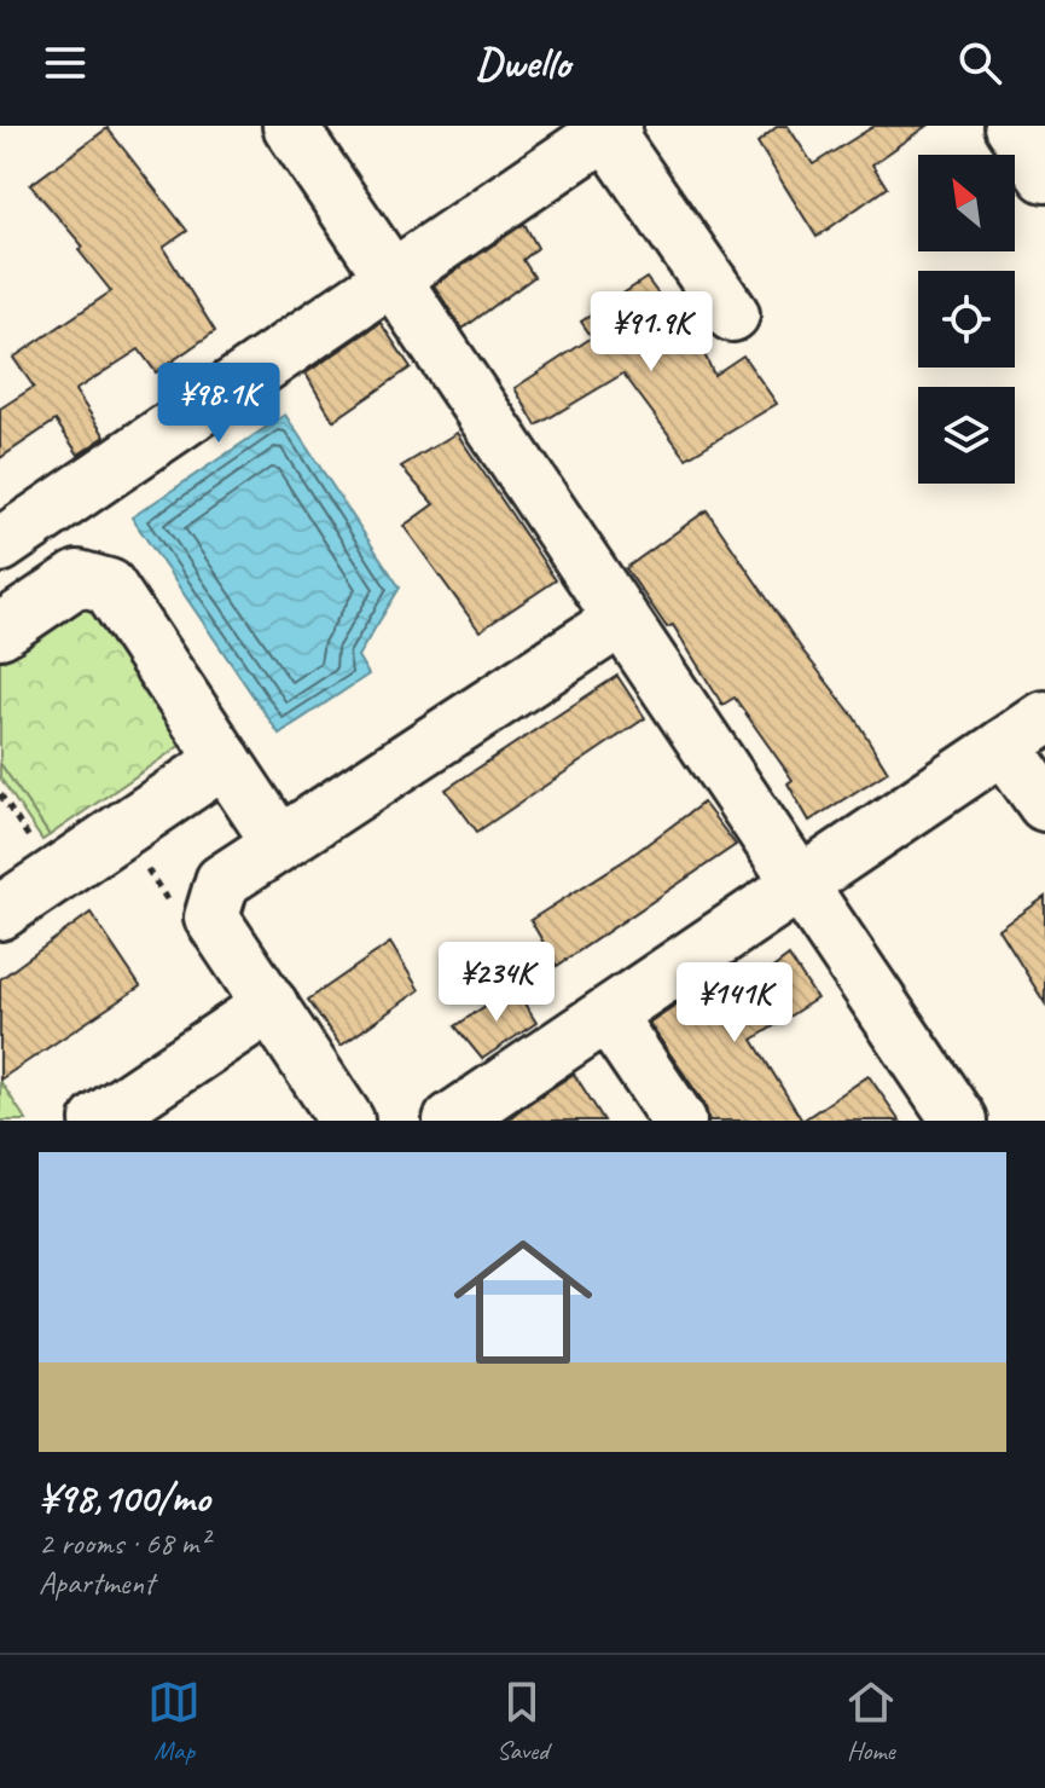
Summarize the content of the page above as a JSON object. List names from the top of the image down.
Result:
{
  "north": "top left",
  "page": {
    "header": "Dwello",
    "price": [
      "¥91.9K",
      "¥98.1K",
      "¥234K",
      "¥141K"
    ],
    "list": [
      {
        "name": "¥98,100/mo",
        "note": "2 rooms · 68 m² · Apartment"
      }
    ],
    "tabs": ["Map", "Saved", "Home"]
  }
}
